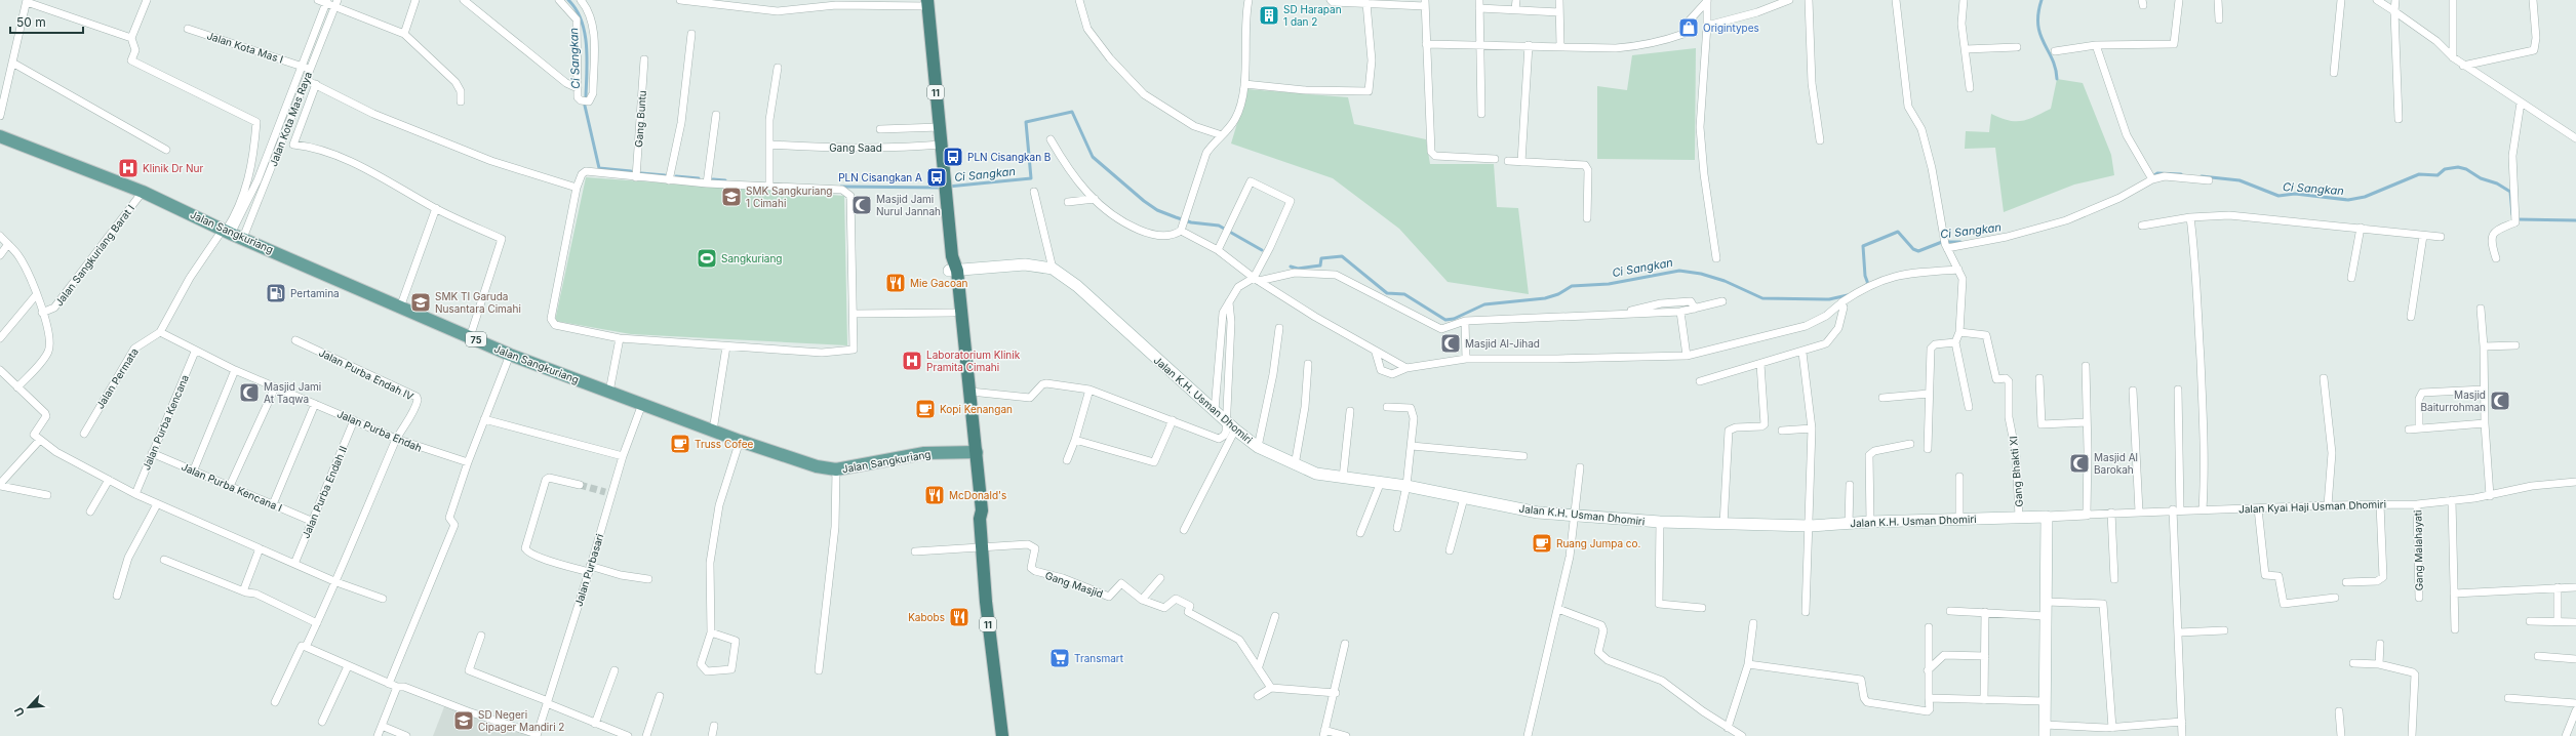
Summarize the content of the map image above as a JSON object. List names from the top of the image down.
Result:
{
  "streets": {
    "highway": ["11"],
    "main road": ["Jalan Sangkuriang", "75", "Jalan K.H. Usman Dhomiri"],
    "street": [
      "Jalan Kota Mas I",
      "Jalan Kota Mas Raya",
      "Gang Buntu",
      "Gang Saad",
      "Jalan Sangkuriang Barat I",
      "Jalan Purba Endah IV",
      "Jalan Permata",
      "Jalan Purba Kencana",
      "Jalan Purba Endah",
      "Gang Bhakti XI",
      "Jalan Purba Kencana I",
      "Jalan Purba Endah II",
      "Jalan Kyai Haji Usman Dhomiri",
      "Gang Malahayati",
      "Jalan Purbasari",
      "Gang Masjid"
    ]
  },
  "crossings": [
    ["Jalan Kota Mas I", "Jalan Kota Mas Raya"],
    ["11", "Gang Saad"],
    ["11", "Jalan Sangkuriang"],
    ["11", "Jalan K.H. Usman Dhomiri"],
    ["11", "Gang Masjid"],
    ["Jalan Kota Mas Raya", "Jalan Sangkuriang"],
    ["Jalan Sangkuriang", "Jalan Sangkuriang Barat I"],
    ["Jalan Sangkuriang", "Jalan Purbasari"],
    ["Jalan Purba Endah IV", "Jalan Purba Endah"],
    ["Jalan Permata", "Jalan Purba Endah"],
    ["Jalan K.H. Usman Dhomiri", "Gang Bhakti XI"],
    ["Jalan K.H. Usman Dhomiri", "Jalan Kyai Haji Usman Dhomiri"],
    ["Jalan Purba Kencana", "Jalan Purba Endah"],
    ["Jalan Purba Kencana", "Jalan Purba Kencana I"],
    ["Jalan Purba Endah", "Jalan Purba Endah II"],
    ["Jalan Purba Kencana I", "Jalan Purba Endah II"],
    ["Jalan Kyai Haji Usman Dhomiri", "Gang Malahayati"]
  ],
  "water": ["Ci Sangkan"],
  "places": {
    "building": ["SD Harapan 1 dan 2"],
    "shop": ["Origintypes"],
    "bus stop": ["PLN Cisangkan B", "PLN Cisangkan A"],
    "hospital": ["Klinik Dr Nur", "Laboratorium Klinik Pramita Cimahi"],
    "school or university": ["SMK Sangkuriang 1 Cimahi", "SMK TI Garuda Nusantara Cimahi", "SD Negeri Cipager Mandiri 2"],
    "mosque": [
      "Masjid Jami Nurul Jannah",
      "Masjid Al-Jihad",
      "Masjid Jami At Taqwa",
      "Masjid Baiturrohman",
      "Masjid Al Barokah"
    ],
    "sports": ["Sangkuriang"],
    "restaurant": ["Mie Gacoan", "McDonald's", "Kabobs"],
    "fuel station": ["Pertamina"],
    "cafe": ["Kopi Kenangan", "Truss Cofee", "Ruang Jumpa co."],
    "supermarket": ["Transmart"]
  },
  "scale_bar": "50 m",
  "north": "bottom left"
}
